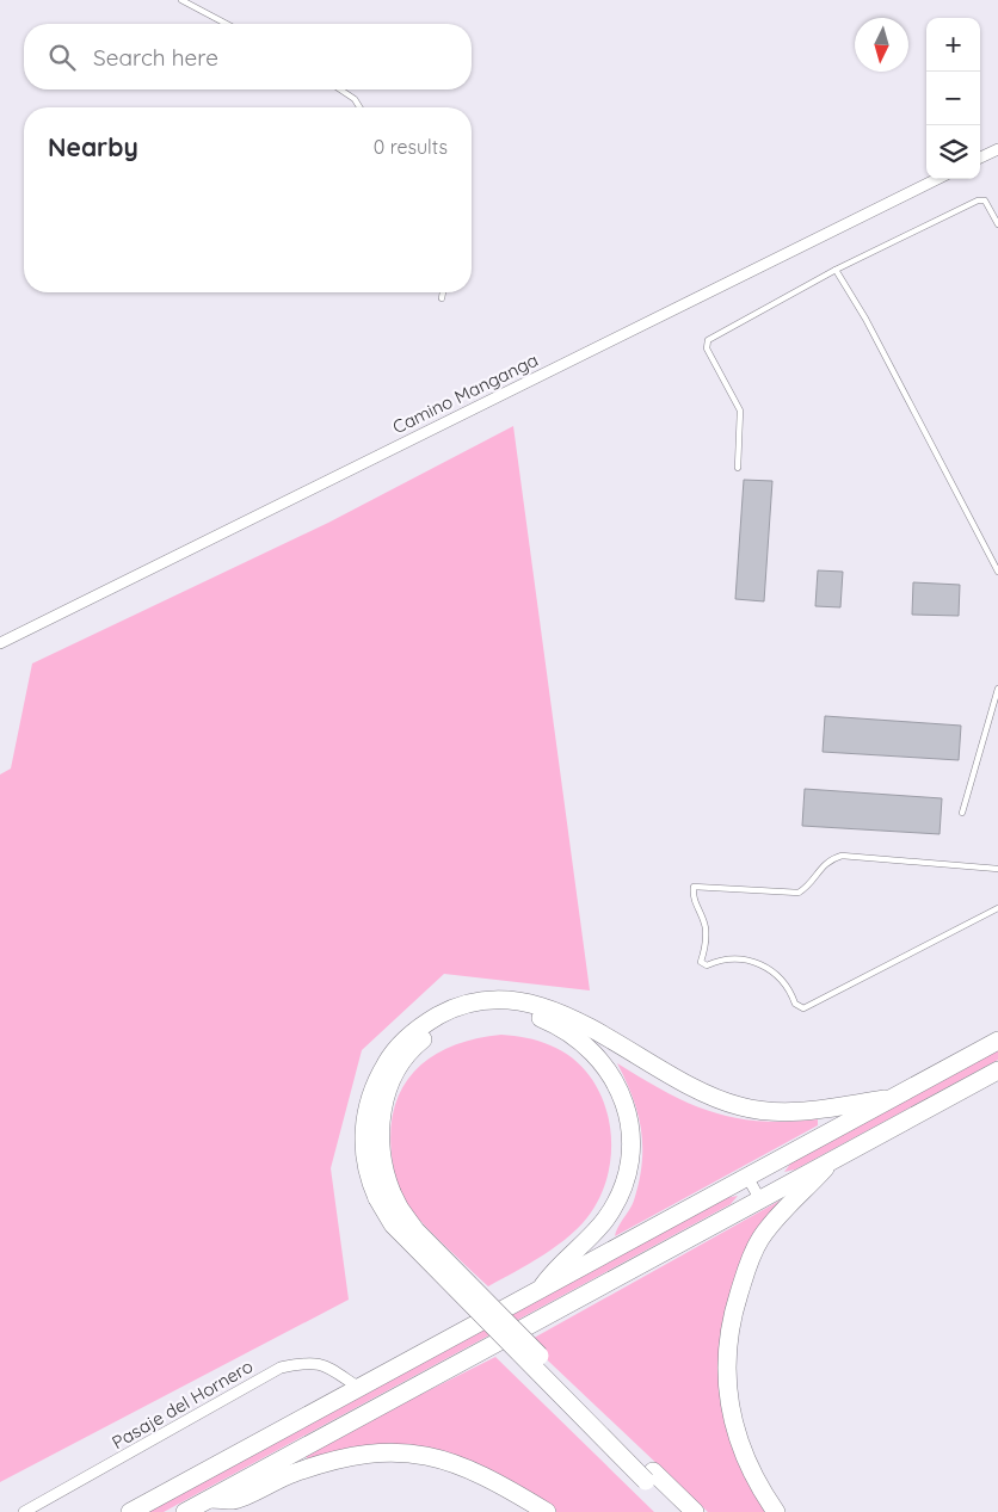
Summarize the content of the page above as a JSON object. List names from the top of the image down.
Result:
{
  "streets": {
    "street": ["Camino Manganga", "Pasaje del Hornero"]
  },
  "north": "bottom",
  "page": {
    "map_buttons": ["+", "−"],
    "search": "Search here",
    "heading": ["Nearby", "0 results"]
  }
}
